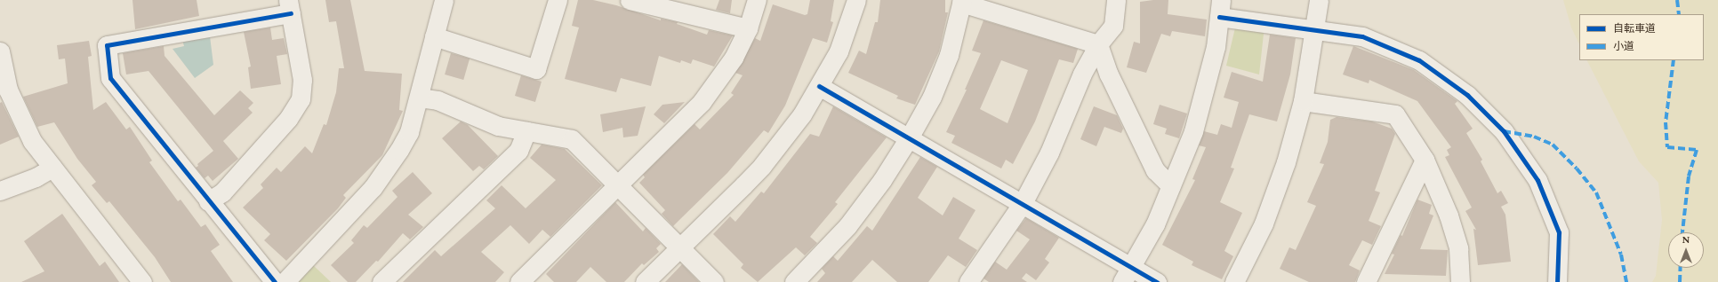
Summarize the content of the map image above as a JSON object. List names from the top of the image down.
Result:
{
  "legend": ["自転車道", "小道"],
  "north": "top"
}
